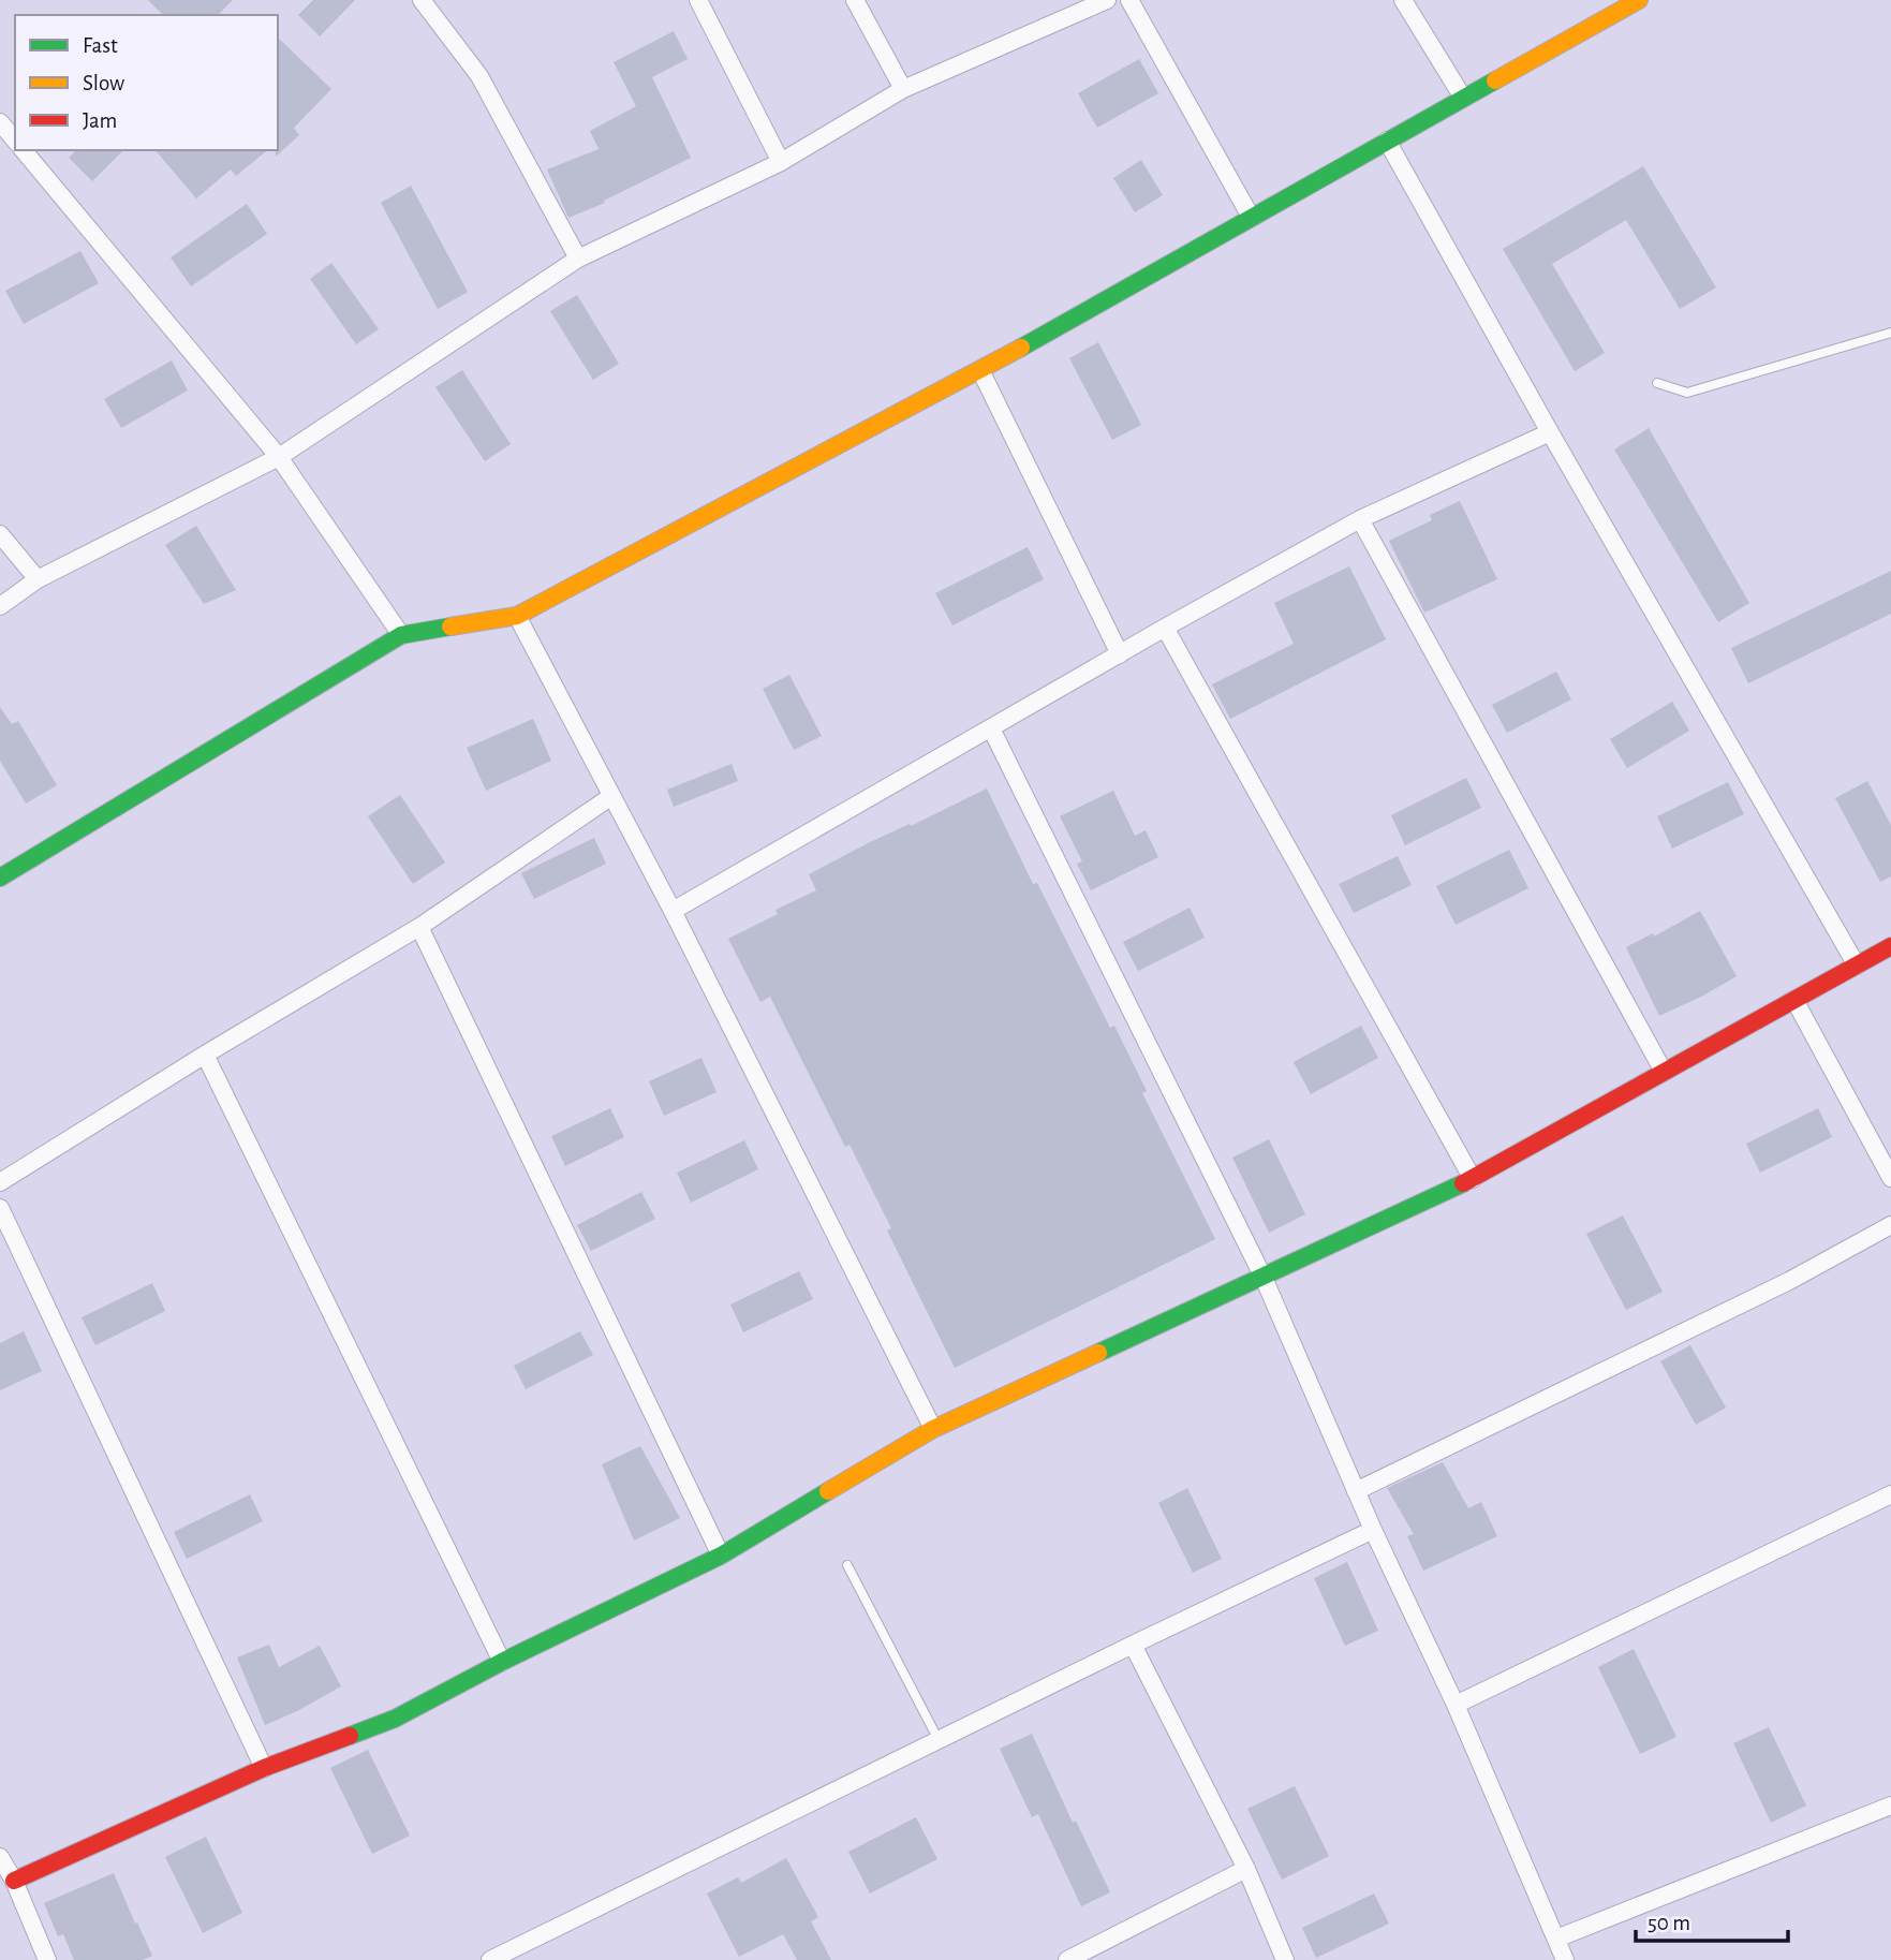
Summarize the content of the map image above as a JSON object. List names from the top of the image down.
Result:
{
  "legend": ["Fast", "Slow", "Jam"],
  "scale_bar": "50 m"
}
